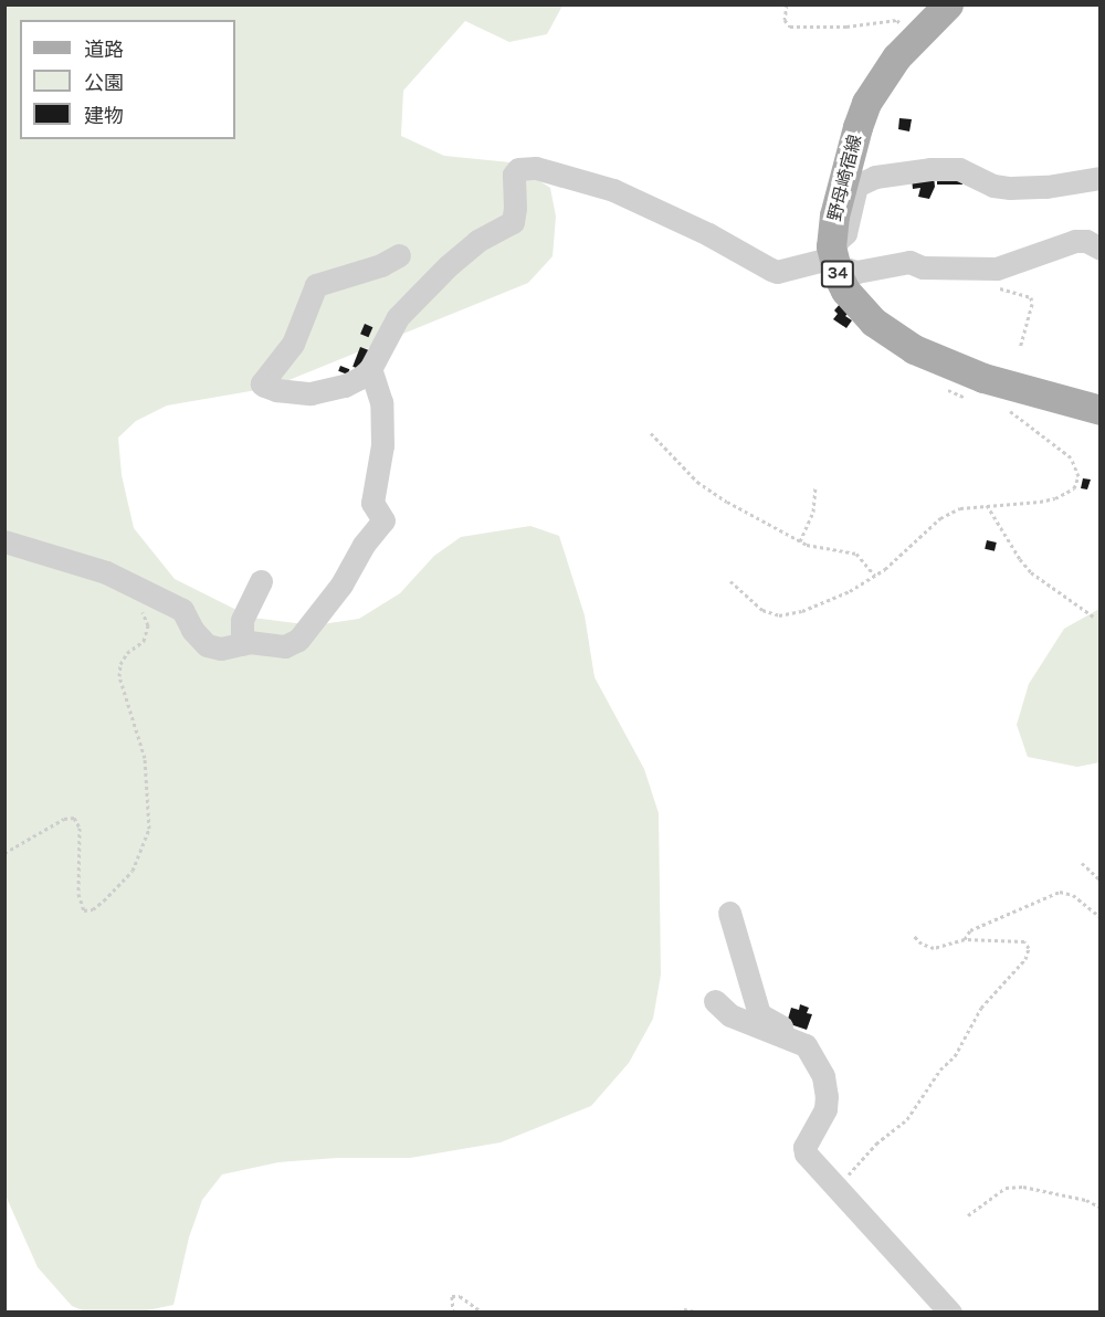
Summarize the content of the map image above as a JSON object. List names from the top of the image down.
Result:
{
  "streets": {
    "main road": ["野母崎宿線", "34"]
  },
  "crossings": [
    ["野母崎宿線", "34"]
  ],
  "legend": ["道路", "公園", "建物"]
}
